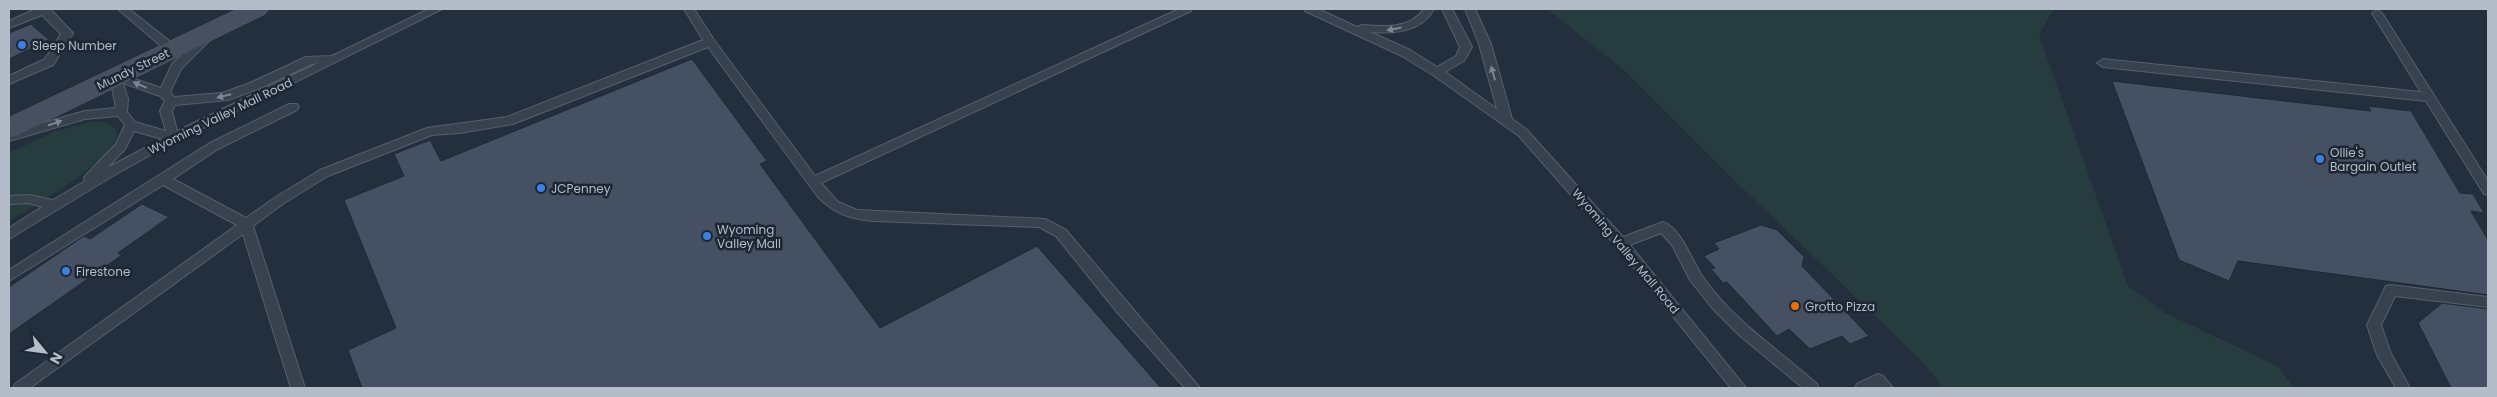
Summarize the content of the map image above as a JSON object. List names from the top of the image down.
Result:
{
  "streets": {
    "main road": ["Mundy Street"],
    "lane": ["Wyoming Valley Mall Road"]
  },
  "places": [
    "Sleep Number",
    "Ollie's Bargain Outlet",
    "JCPenney",
    "Wyoming Valley Mall",
    "Firestone",
    "Grotto Pizza"
  ],
  "north": "bottom right"
}
